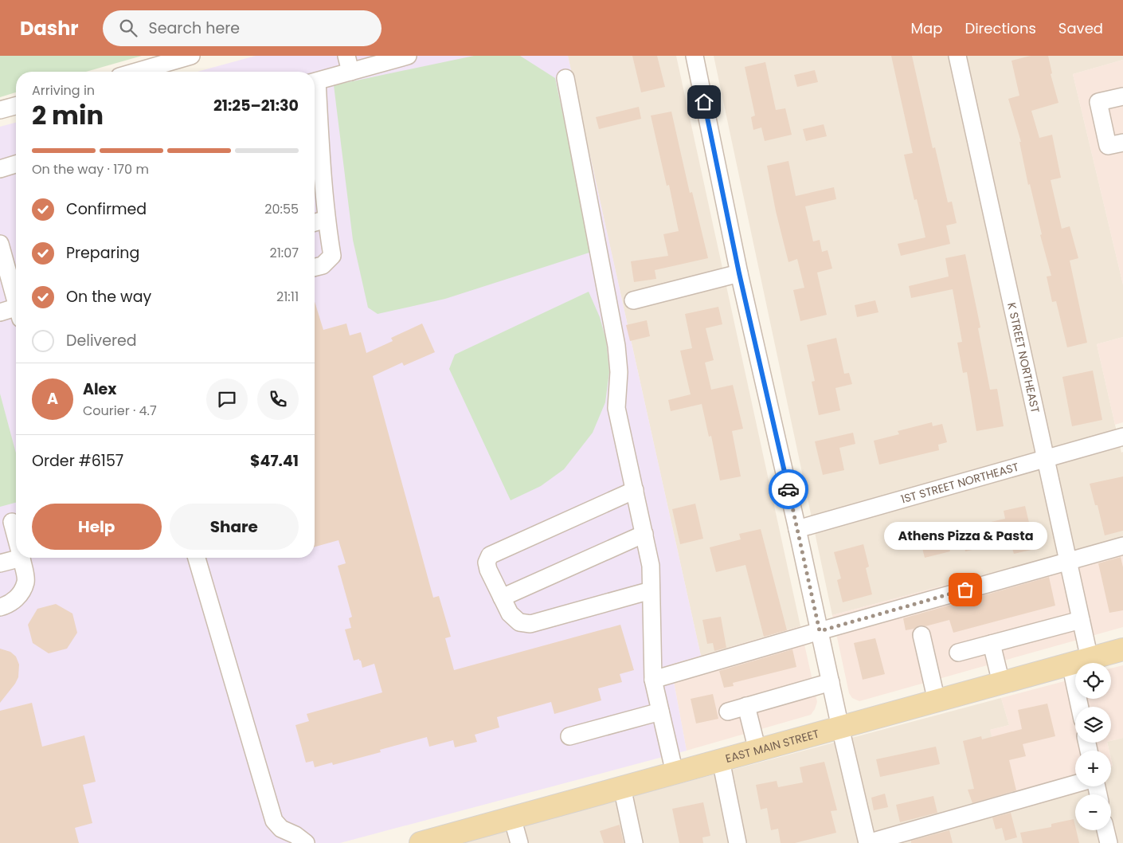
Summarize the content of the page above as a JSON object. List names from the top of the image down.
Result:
{
  "streets": {
    "main road": ["EAST MAIN STREET"],
    "street": ["K STREET NORTHEAST", "1ST STREET NORTHEAST"]
  },
  "crossings": [
    ["K STREET NORTHEAST", "1ST STREET NORTHEAST"],
    ["K STREET NORTHEAST", "EAST MAIN STREET"]
  ],
  "places": ["Athens Pizza & Pasta"],
  "page": {
    "header": "Dashr",
    "search": "Search here",
    "nav": ["Map", "Directions", "Saved"],
    "heading": ["2 min", "Arriving in", "21:25–21:30"],
    "panel": [
      "Alex",
      "Courier · 4.7",
      "Order #6157",
      "$47.41"
    ],
    "bar": "On the way · 170 m",
    "list": [
      ["Confirmed", "20:55"],
      ["Preparing", "21:07"],
      ["On the way", "21:11"],
      "Delivered"
    ],
    "round": "A",
    "buttons": ["Help", "Share"],
    "bubble": "Athens Pizza & Pasta",
    "map_buttons": ["+", "−"]
  }
}
